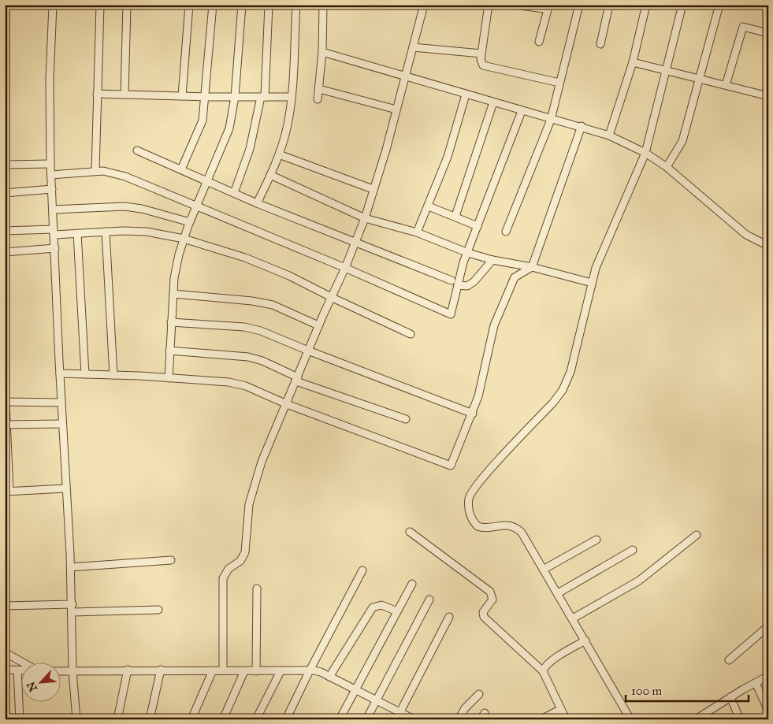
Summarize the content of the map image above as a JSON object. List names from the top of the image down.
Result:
{
  "scale_bar": "100 m",
  "north": "bottom left"
}
